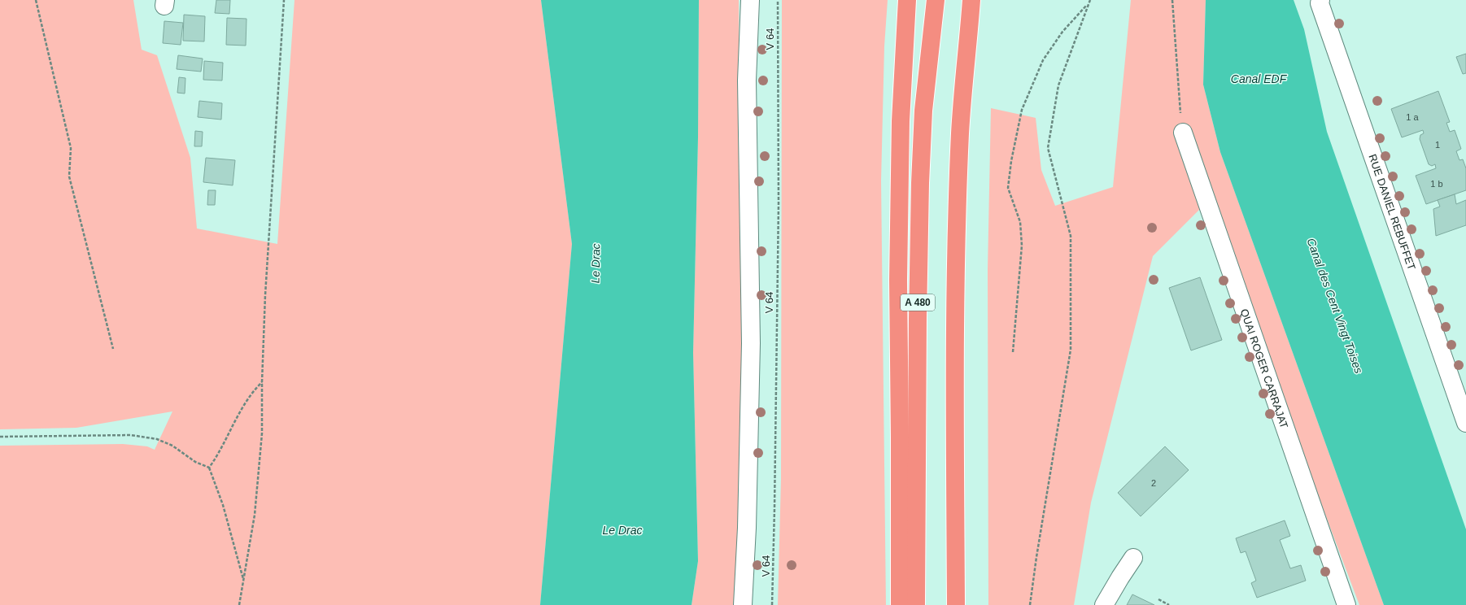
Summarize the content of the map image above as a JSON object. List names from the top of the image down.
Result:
{
  "streets": {
    "highway": ["A 480"],
    "street": ["RUE DANIEL REBUFFET", "QUAI ROGER CARRAJAT"],
    "path": ["V 64"]
  },
  "water": ["Canal EDF", "Le Drac", "Canal des Cent Vingt Toises"],
  "house_numbers": [
    "1 a",
    "1",
    "1 b",
    "2"
  ]
}
